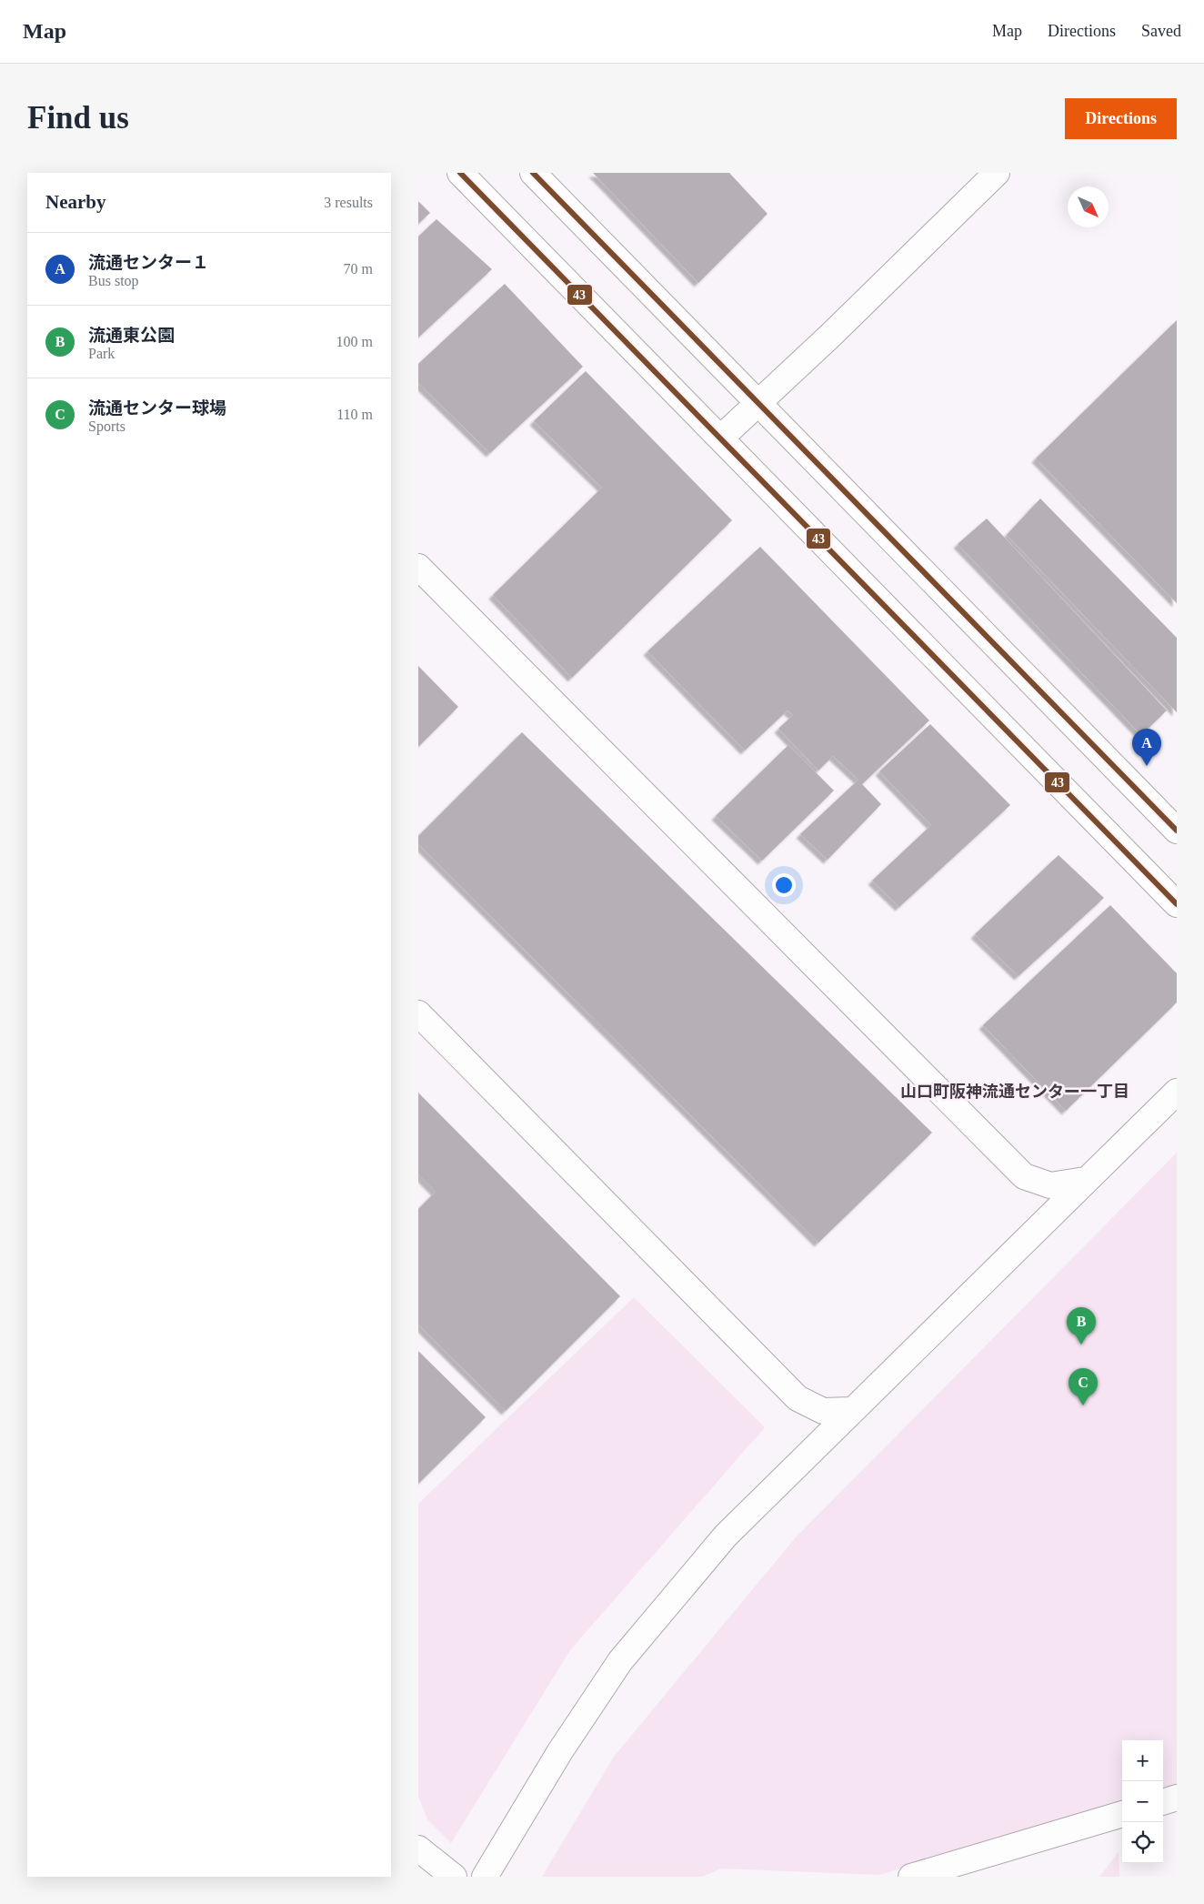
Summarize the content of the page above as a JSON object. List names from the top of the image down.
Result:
{
  "districts": ["山口町阪神流通センター一丁目"],
  "lines": ["transit line 43"],
  "north": "bottom right",
  "page": {
    "header": "Map",
    "nav": ["Map", "Directions", "Saved"],
    "buttons": "Directions",
    "title": "Find us",
    "heading": ["Nearby", "3 results"],
    "list": [
      {
        "mark": "A",
        "name": "流通センター１",
        "note": "Bus stop",
        "value": "70 m"
      },
      {
        "mark": "B",
        "name": "流通東公園",
        "note": "Park",
        "value": "100 m"
      },
      {
        "mark": "C",
        "name": "流通センター球場",
        "note": "Sports",
        "value": "110 m"
      }
    ],
    "pins": ["A", "B", "C"],
    "map_buttons": ["+", "−"]
  }
}
